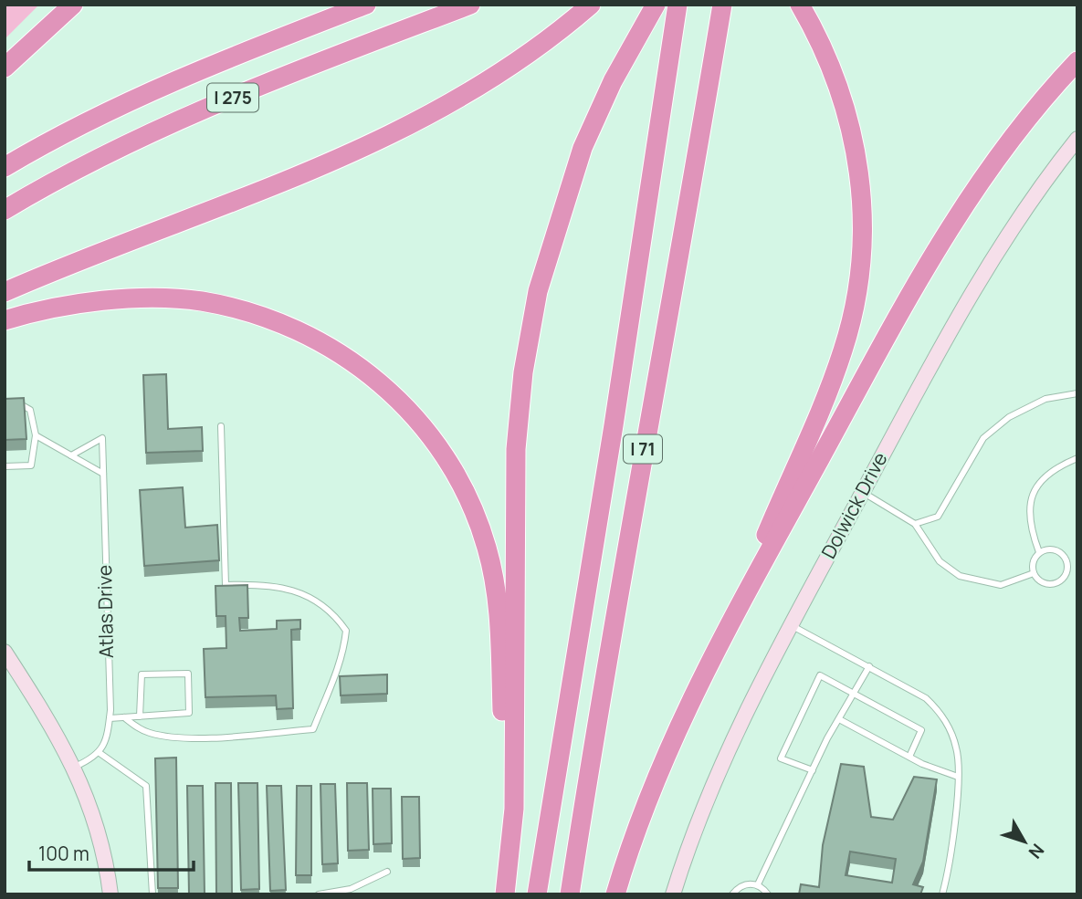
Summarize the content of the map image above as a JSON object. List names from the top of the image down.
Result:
{
  "streets": {
    "highway": ["I 275", "I 71"],
    "main road": ["Dolwick Drive"],
    "lane": ["Atlas Drive"]
  },
  "scale_bar": "100 m",
  "north": "bottom right"
}
